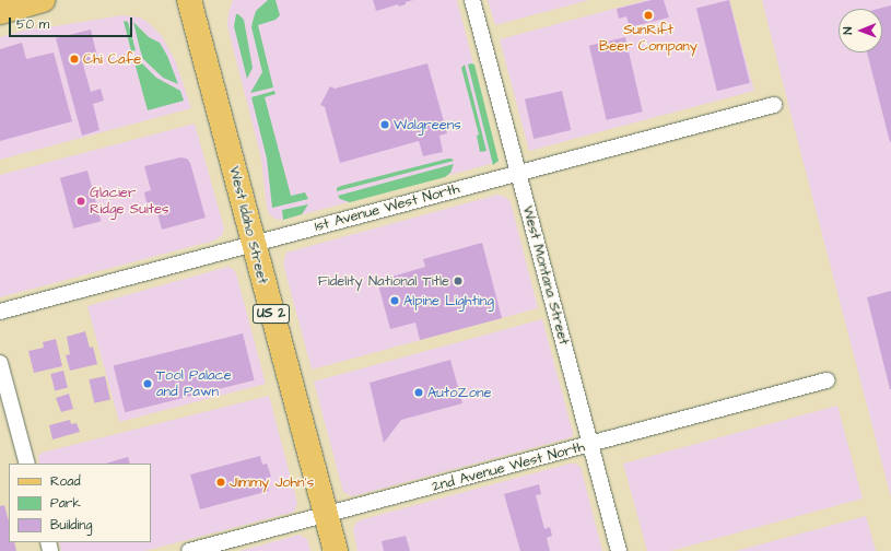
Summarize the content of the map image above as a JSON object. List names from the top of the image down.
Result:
{
  "streets": {
    "main road": ["West Idaho Street", "US 2"],
    "street": ["1st Avenue West North", "West Montana Street", "2nd Avenue West North"]
  },
  "crossings": [
    ["1st Avenue West North", "West Idaho Street"],
    ["1st Avenue West North", "West Montana Street"],
    ["West Idaho Street", "2nd Avenue West North"],
    ["West Montana Street", "2nd Avenue West North"]
  ],
  "places": [
    "SunRift Beer Company",
    "Chi Cafe",
    "Walgreens",
    "Glacier Ridge Suites",
    "Fidelity National Title",
    "Alpine Lighting",
    "Tool Palace and Pawn",
    "AutoZone",
    "Jimmy John's"
  ],
  "legend": ["Road", "Park", "Building"],
  "scale_bar": "50 m",
  "north": "left"
}
